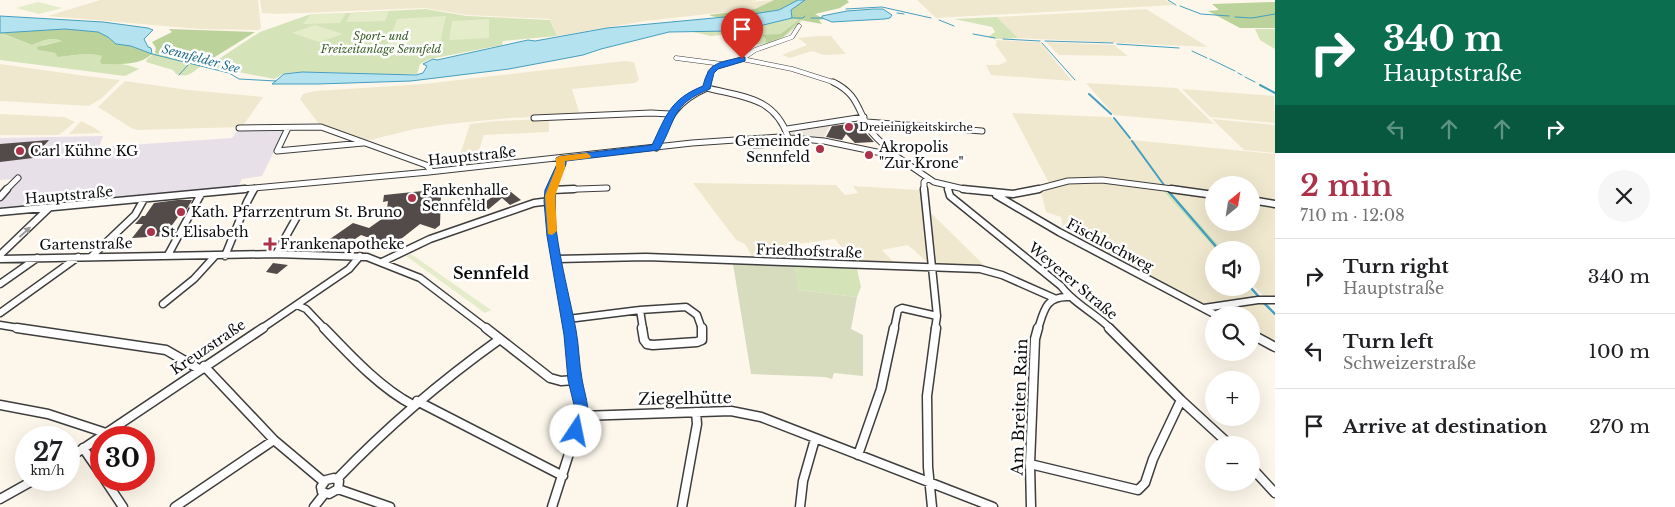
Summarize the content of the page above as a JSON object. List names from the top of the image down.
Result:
{
  "streets": {
    "street": [
      "Hauptstraße",
      "Gartenstraße",
      "Fischlochweg",
      "Friedhofstraße",
      "Weyerer Straße",
      "Kreuzstraße",
      "Ziegelhütte",
      "Am Breiten Rain"
    ]
  },
  "crossings": [
    ["Hauptstraße", "Fischlochweg"],
    ["Hauptstraße", "Weyerer Straße"],
    ["Gartenstraße", "Kreuzstraße"],
    ["Friedhofstraße", "Am Breiten Rain"]
  ],
  "districts": ["Sennfeld"],
  "water": ["Sennfelder See"],
  "parks": ["Sport- und Freizeitanlage Sennfeld"],
  "places": {
    "other": [
      "Dreieinigkeitskirche",
      "Gemeinde Sennfeld",
      "Carl Kühne KG",
      "Akropolis \"Zur Krone\"",
      "Fankenhalle Sennfeld",
      "Kath. Pfarrzentrum St. Bruno",
      "St. Elisabeth"
    ],
    "health": ["Frankenapotheke"]
  },
  "north": "top right",
  "page": {
    "turn": ["340 m", "Hauptstraße"],
    "heading": ["2 min", "710 m · 12:08"],
    "map_buttons": ["+", "−"],
    "list": [
      {
        "name": "Turn right",
        "note": "Hauptstraße",
        "value": "340 m"
      },
      {
        "name": "Turn left",
        "note": "Schweizerstraße",
        "value": "100 m"
      },
      {
        "name": "Arrive at destination",
        "value": "270 m"
      }
    ],
    "speed": "27 km/h",
    "limit": "30"
  }
}
